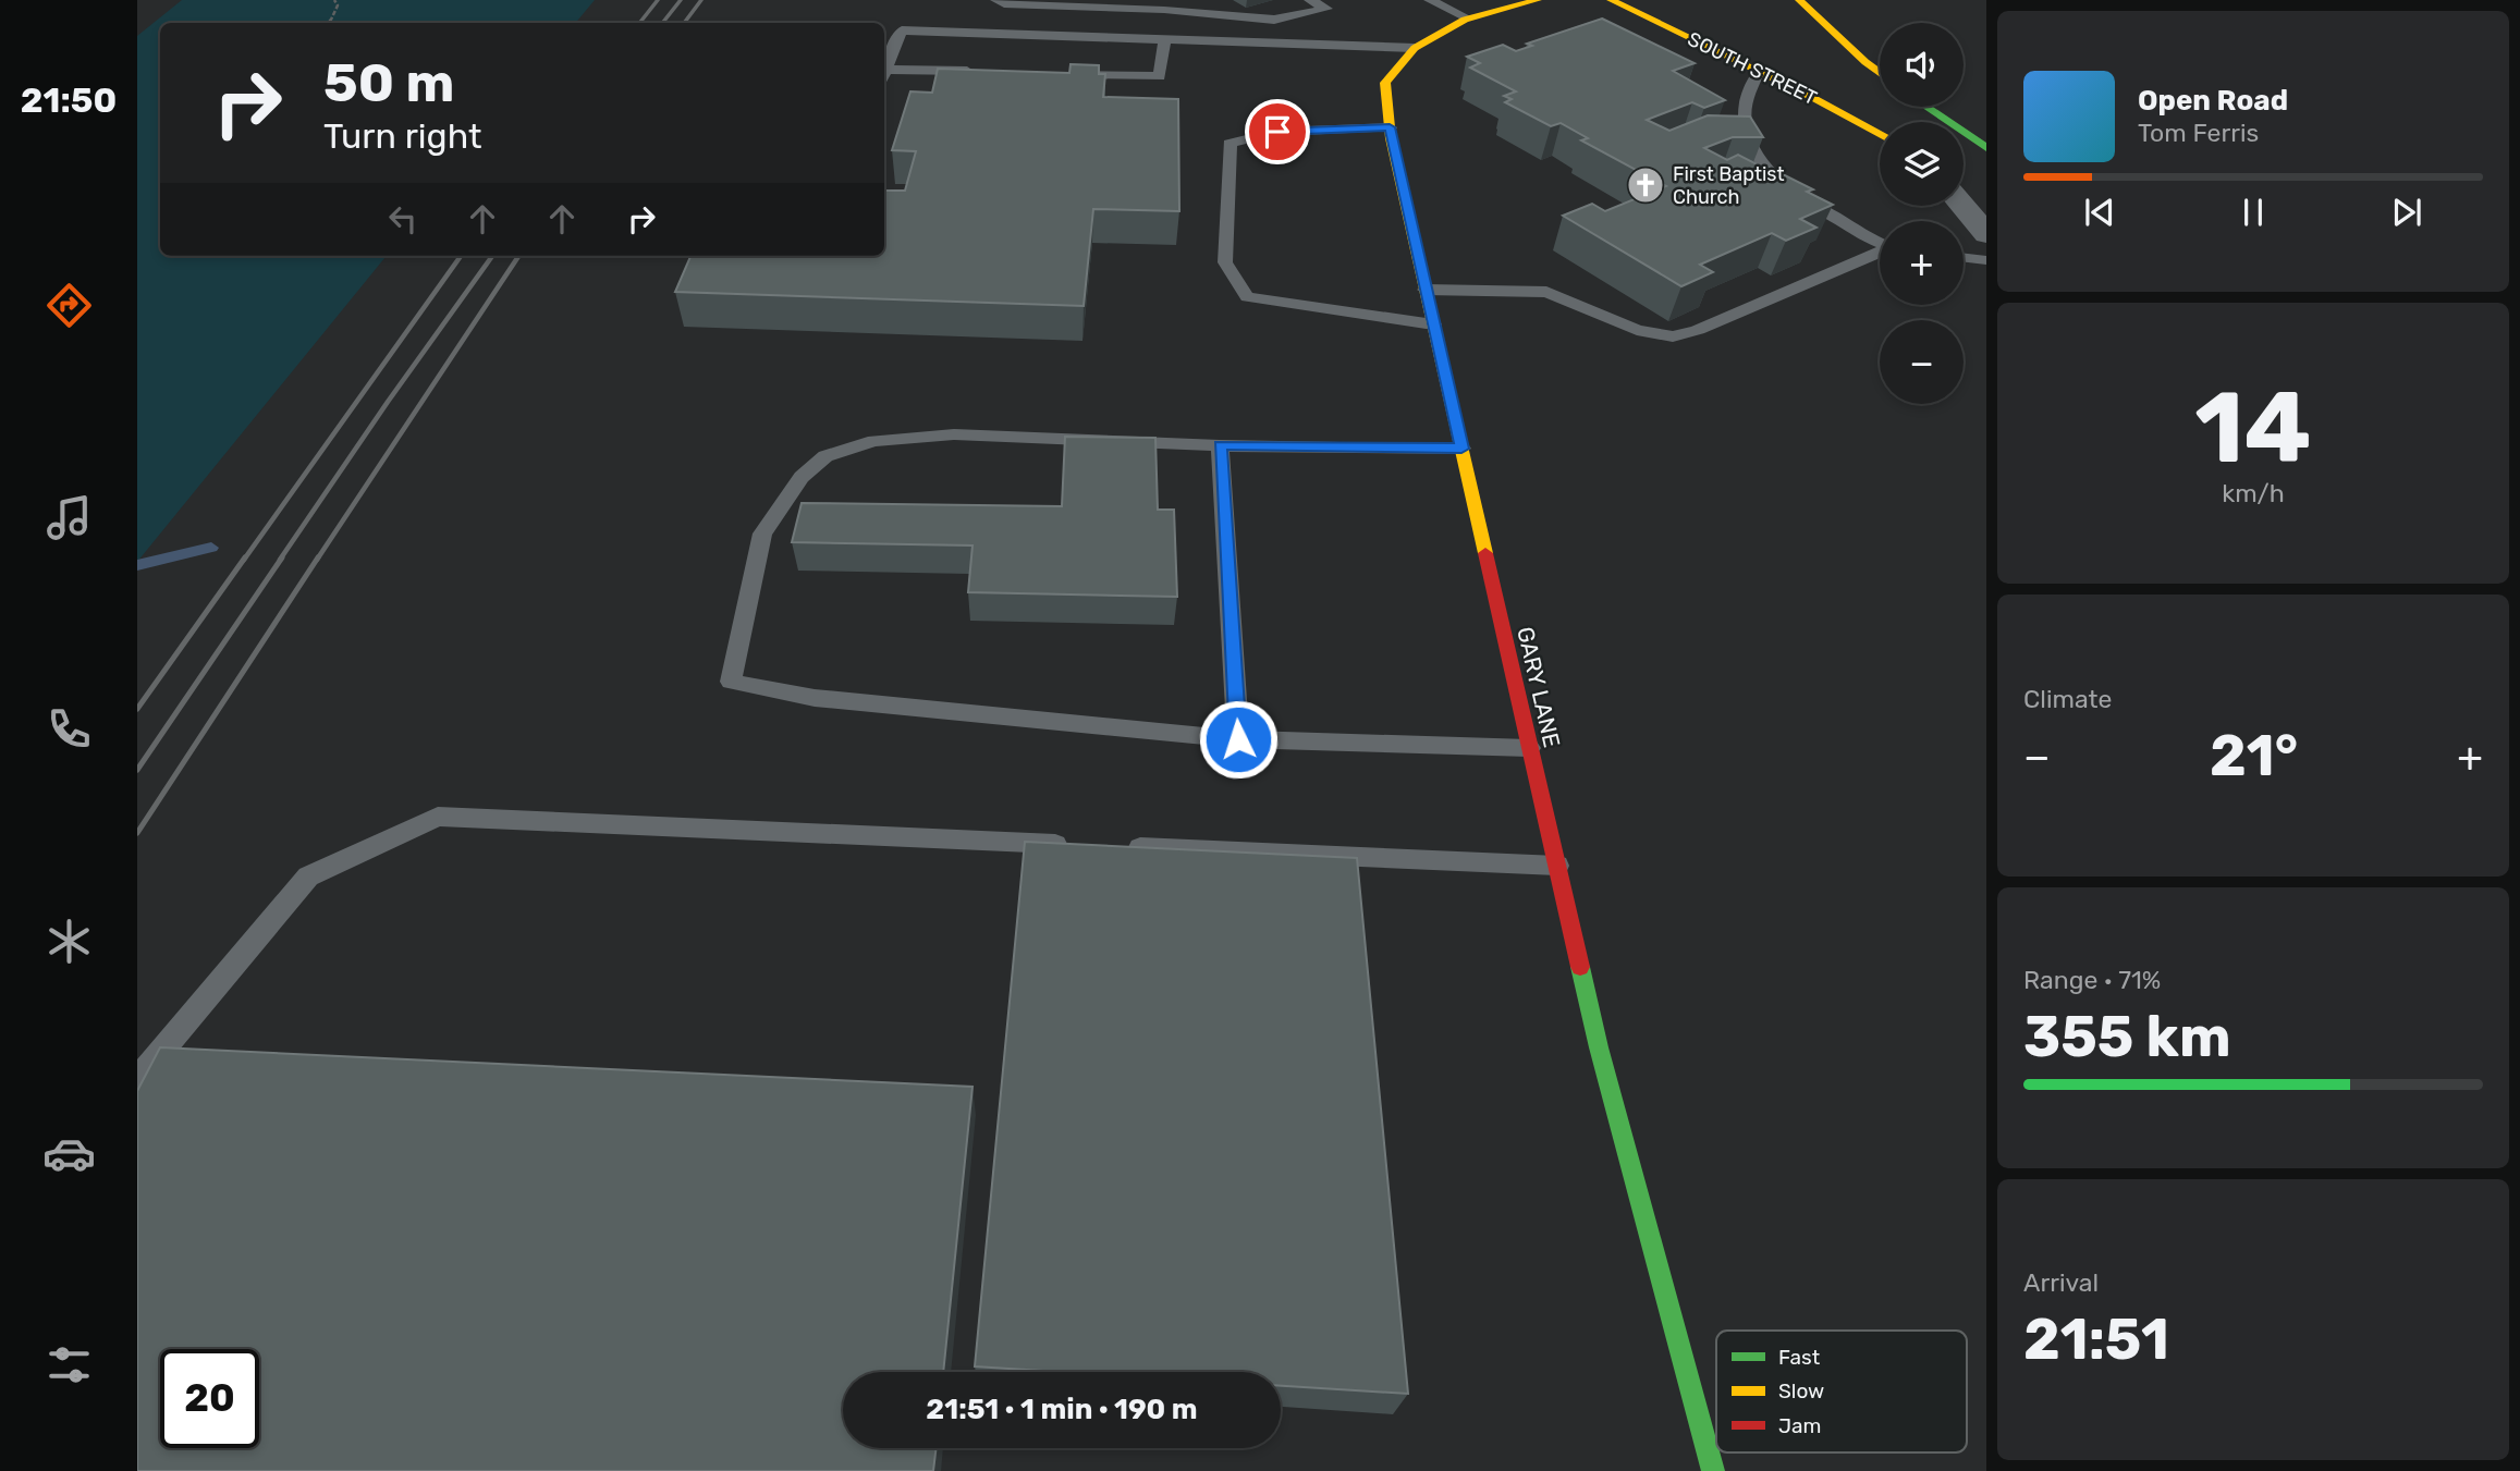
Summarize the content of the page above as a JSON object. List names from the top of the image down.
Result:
{
  "streets": {
    "street": ["SOUTH STREET", "GARY LANE"]
  },
  "places": {
    "church": ["First Baptist Church"]
  },
  "legend": ["Fast", "Slow", "Jam"],
  "page": {
    "tabs": "21:50",
    "map_buttons": ["+", "−"],
    "turn": ["50 m", "Turn right"],
    "song": ["Open Road", "Tom Ferris"],
    "tile": [
      ["14", "km/h"],
      "Climate",
      ["Range · 71%", "355 km"],
      ["Arrival", "21:51"]
    ],
    "heat": ["−", "21°", "+"],
    "limit": "20",
    "trip": "21:51 · 1 min · 190 m"
  }
}
